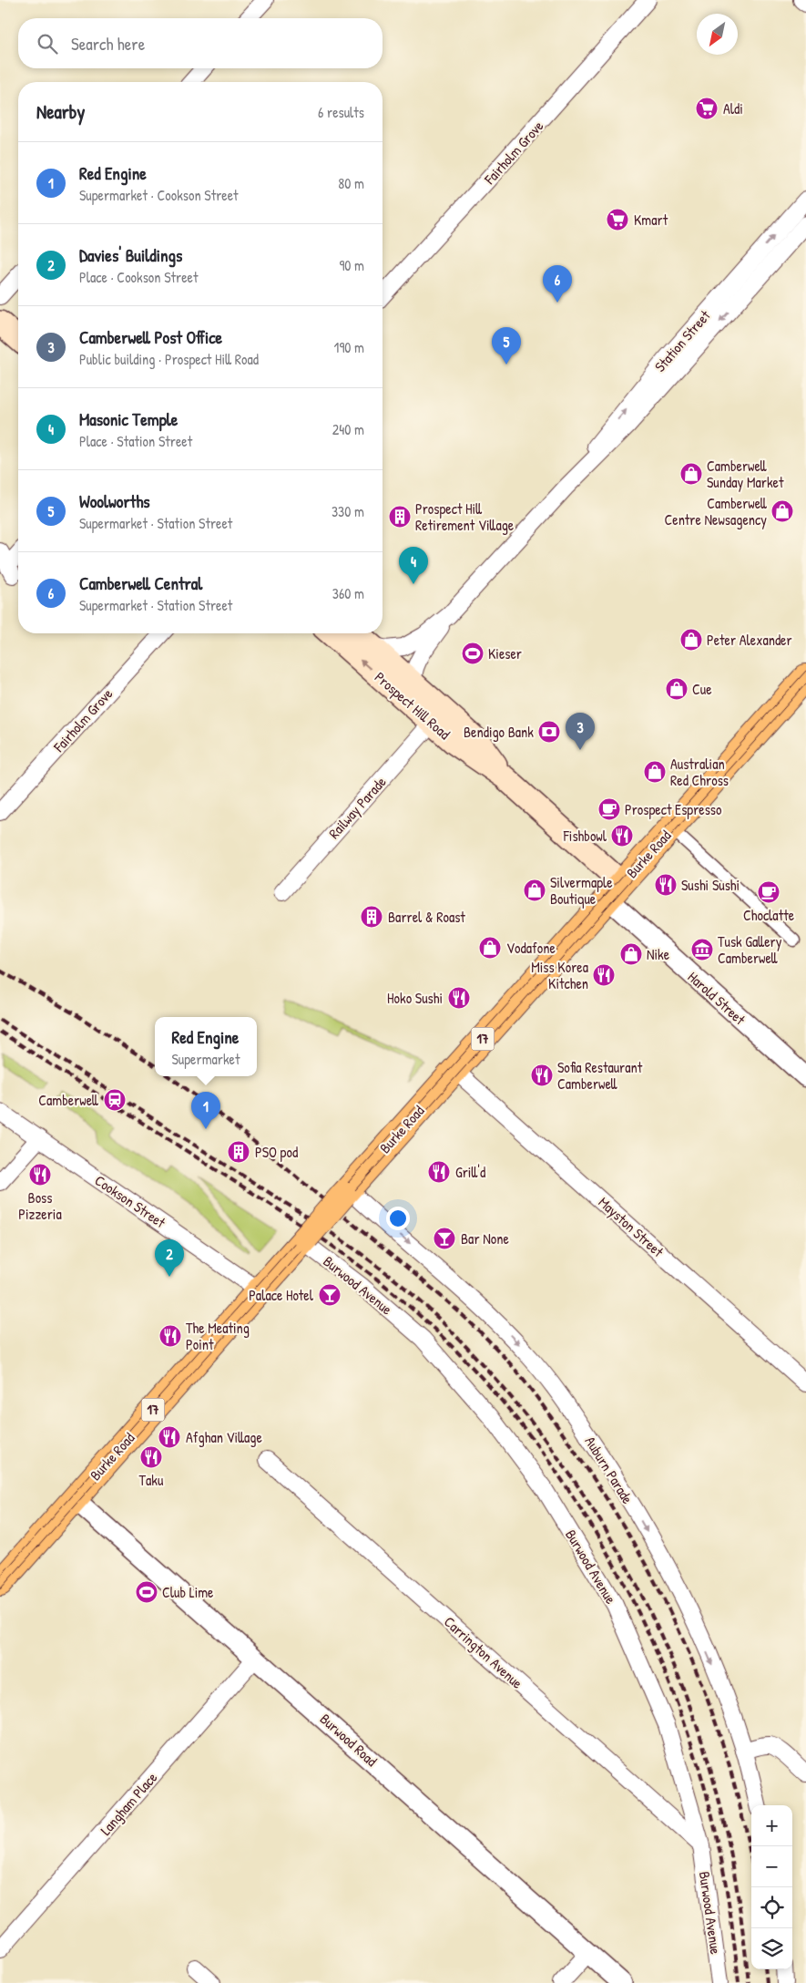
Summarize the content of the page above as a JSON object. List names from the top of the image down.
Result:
{
  "streets": {
    "main road": ["Prospect Hill Road", "Burke Road", "17"],
    "street": [
      "Fairholm Grove",
      "Station Street",
      "Railway Parade",
      "Harold Street",
      "Cookson Street",
      "Mayston Street",
      "Burwood Avenue",
      "Auburn Parade",
      "Carrington Avenue",
      "Burwood Road",
      "Langham Place"
    ]
  },
  "crossings": [
    ["Station Street", "Prospect Hill Road"],
    ["Prospect Hill Road", "Railway Parade"],
    ["Prospect Hill Road", "Burke Road"],
    ["Prospect Hill Road", "Harold Street"],
    ["Burke Road", "Harold Street"],
    ["Burke Road", "Cookson Street"],
    ["Burke Road", "Mayston Street"],
    ["Burke Road", "Burwood Avenue"],
    ["Burke Road", "Auburn Parade"],
    ["Burke Road", "Burwood Road"],
    ["Burwood Avenue", "Carrington Avenue"],
    ["Burwood Road", "Langham Place"]
  ],
  "one_way": ["Auburn Parade"],
  "places": {
    "supermarket": ["Aldi", "Kmart"],
    "shop": [
      "Camberwell Sunday Market",
      "Camberwell Centre Newsagency",
      "Peter Alexander",
      "Cue",
      "Australian Red Chross",
      "Silvermaple Boutique",
      "Vodafone",
      "Nike"
    ],
    "building": ["Prospect Hill Retirement Village", "Barrel & Roast", "PSO pod"],
    "sports": ["Kieser", "Club Lime"],
    "bank": ["Bendigo Bank"],
    "cafe": ["Prospect Espresso", "Choclatte"],
    "restaurant": [
      "Fishbowl",
      "Sushi Sushi",
      "Miss Korea Kitchen",
      "Hoko Sushi",
      "Sofia Restaurant Camberwell",
      "Grill'd",
      "Boss Pizzeria",
      "The Meating Point",
      "Afghan Village",
      "Taku"
    ],
    "museum": ["Tusk Gallery Camberwell"],
    "station": ["Camberwell"],
    "bar": ["Bar None", "Palace Hotel"]
  },
  "north": "bottom left",
  "page": {
    "search": "Search here",
    "heading": ["Nearby", "6 results"],
    "list": [
      {
        "mark": "1",
        "name": "Red Engine",
        "note": "Supermarket · Cookson Street",
        "value": "80 m"
      },
      {
        "mark": "2",
        "name": "Davies' Buildings",
        "note": "Place · Cookson Street",
        "value": "90 m"
      },
      {
        "mark": "3",
        "name": "Camberwell Post Office",
        "note": "Public building · Prospect Hill Road",
        "value": "190 m"
      },
      {
        "mark": "4",
        "name": "Masonic Temple",
        "note": "Place · Station Street",
        "value": "240 m"
      },
      {
        "mark": "5",
        "name": "Woolworths",
        "note": "Supermarket · Station Street",
        "value": "330 m"
      },
      {
        "mark": "6",
        "name": "Camberwell Central",
        "note": "Supermarket · Station Street",
        "value": "360 m"
      }
    ],
    "pins": [
      "6",
      "5",
      "4",
      "3",
      "1",
      "2"
    ],
    "popup": ["Red Engine", "Supermarket"],
    "map_buttons": ["+", "−"]
  }
}
